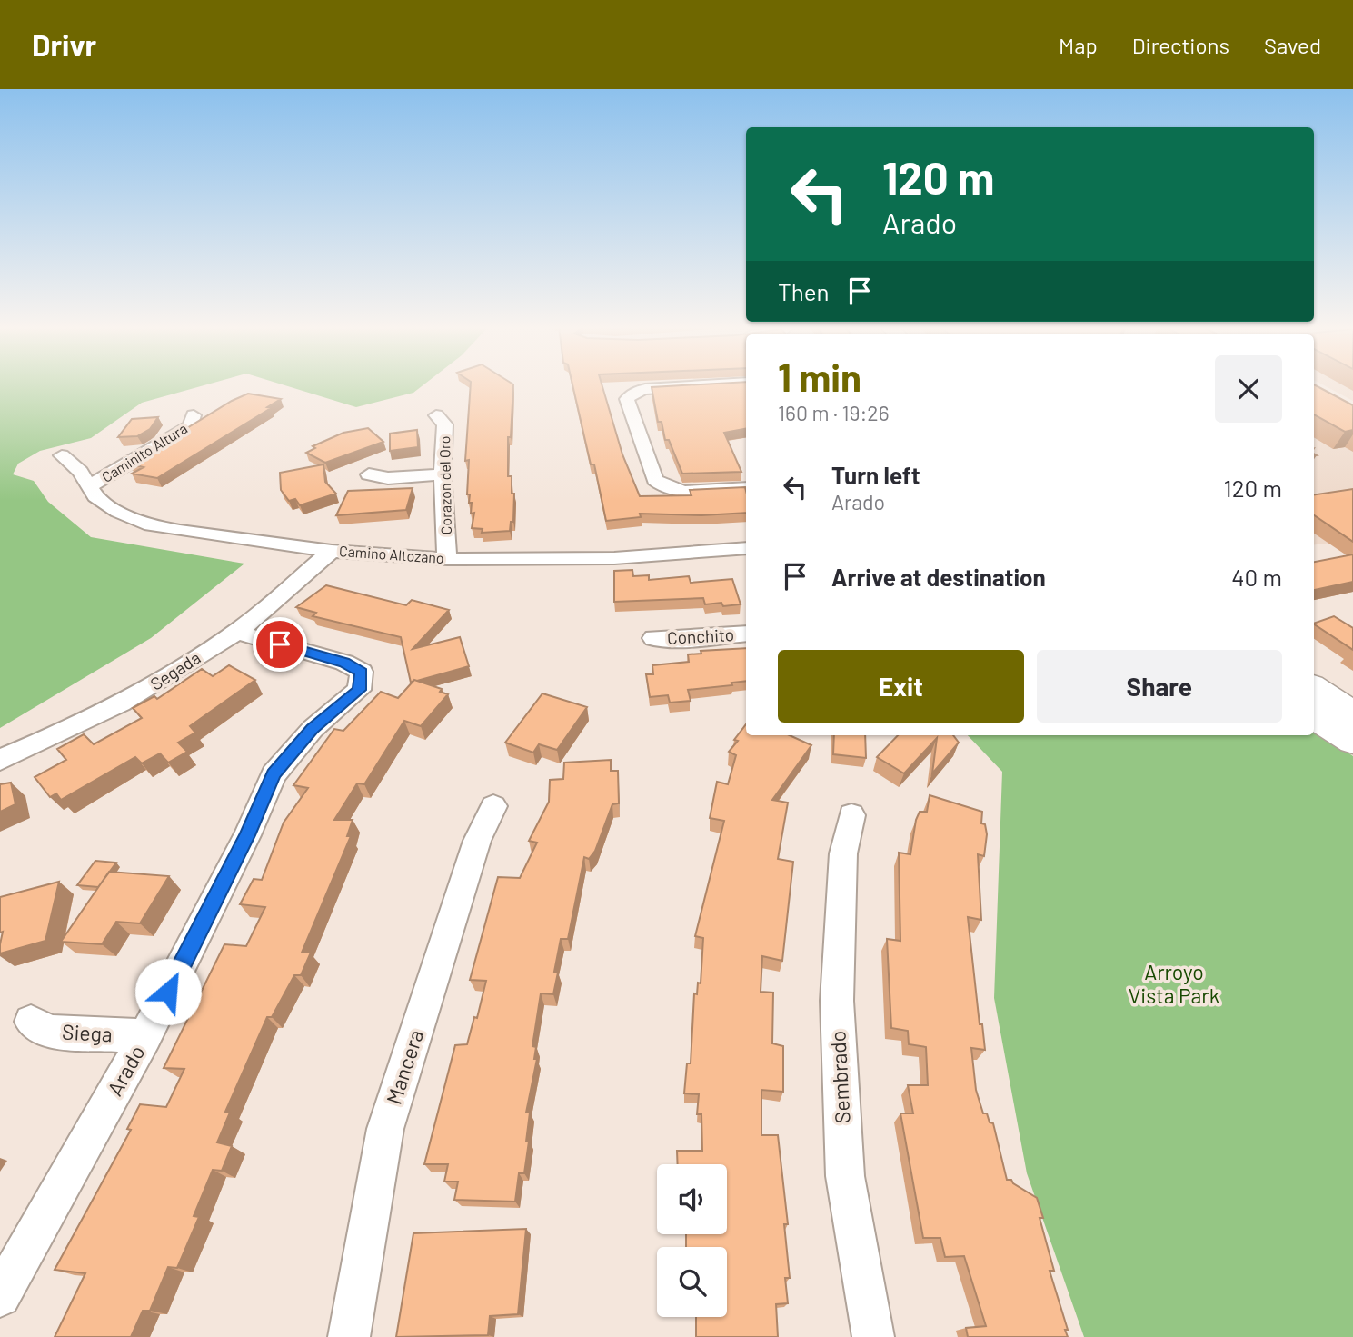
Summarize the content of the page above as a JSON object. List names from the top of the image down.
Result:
{
  "streets": {
    "street": [
      "Caminito Altura",
      "Corazon del Oro",
      "Camino Altozano",
      "Conchito",
      "Segada",
      "Siega",
      "Mancera",
      "Arado",
      "Sembrado"
    ]
  },
  "crossings": [
    ["Caminito Altura", "Camino Altozano"],
    ["Corazon del Oro", "Camino Altozano"],
    ["Camino Altozano", "Segada"],
    ["Segada", "Arado"],
    ["Siega", "Arado"]
  ],
  "parks": ["Arroyo Vista Park"],
  "page": {
    "header": "Drivr",
    "nav": ["Map", "Directions", "Saved"],
    "turn": ["120 m", "Arado"],
    "then": "Then",
    "heading": ["1 min", "160 m · 19:26"],
    "list": [
      {
        "name": "Turn left",
        "note": "Arado",
        "value": "120 m"
      },
      {
        "name": "Arrive at destination",
        "value": "40 m"
      }
    ],
    "buttons": ["Exit", "Share"]
  }
}
